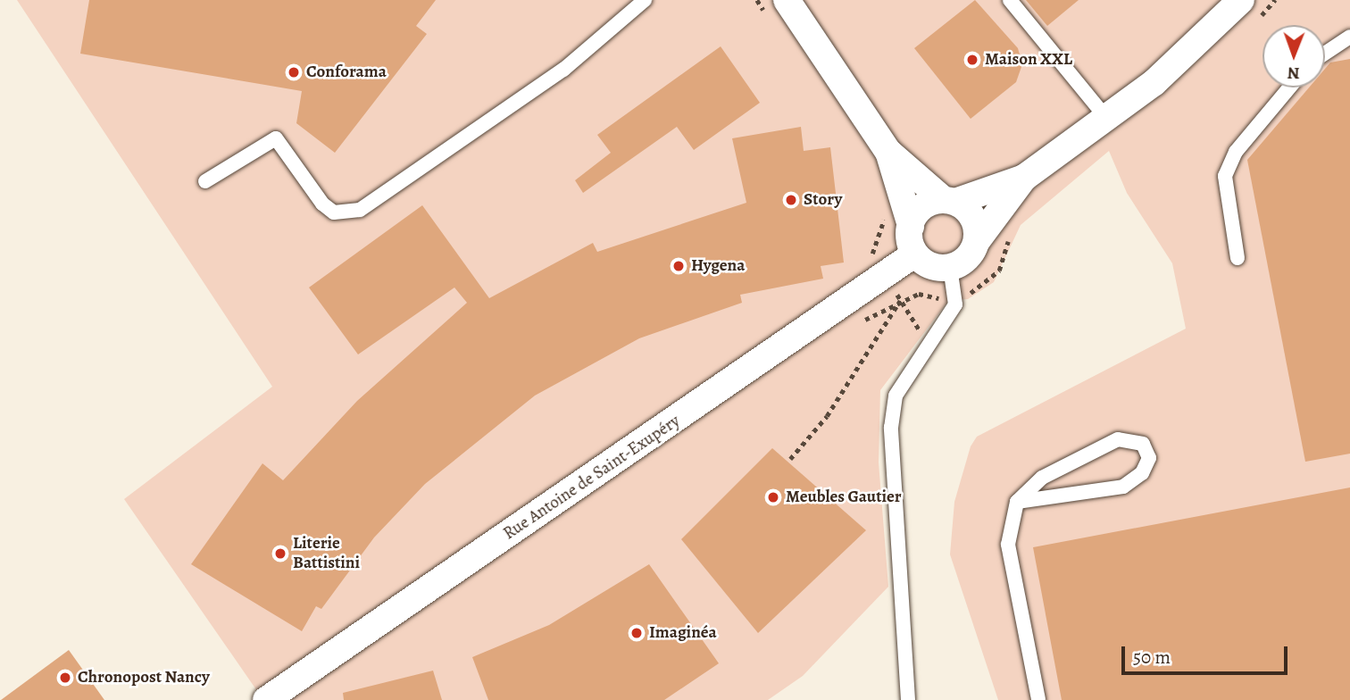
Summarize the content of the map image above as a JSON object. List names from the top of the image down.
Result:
{
  "streets": {
    "street": ["Rue Antoine de Saint-Exupéry"]
  },
  "places": [
    "Maison XXL",
    "Conforama",
    "Story",
    "Hygena",
    "Meubles Gautier",
    "Literie Battistini",
    "Imaginéa",
    "Chronopost Nancy"
  ],
  "scale_bar": "50 m",
  "north": "bottom"
}
